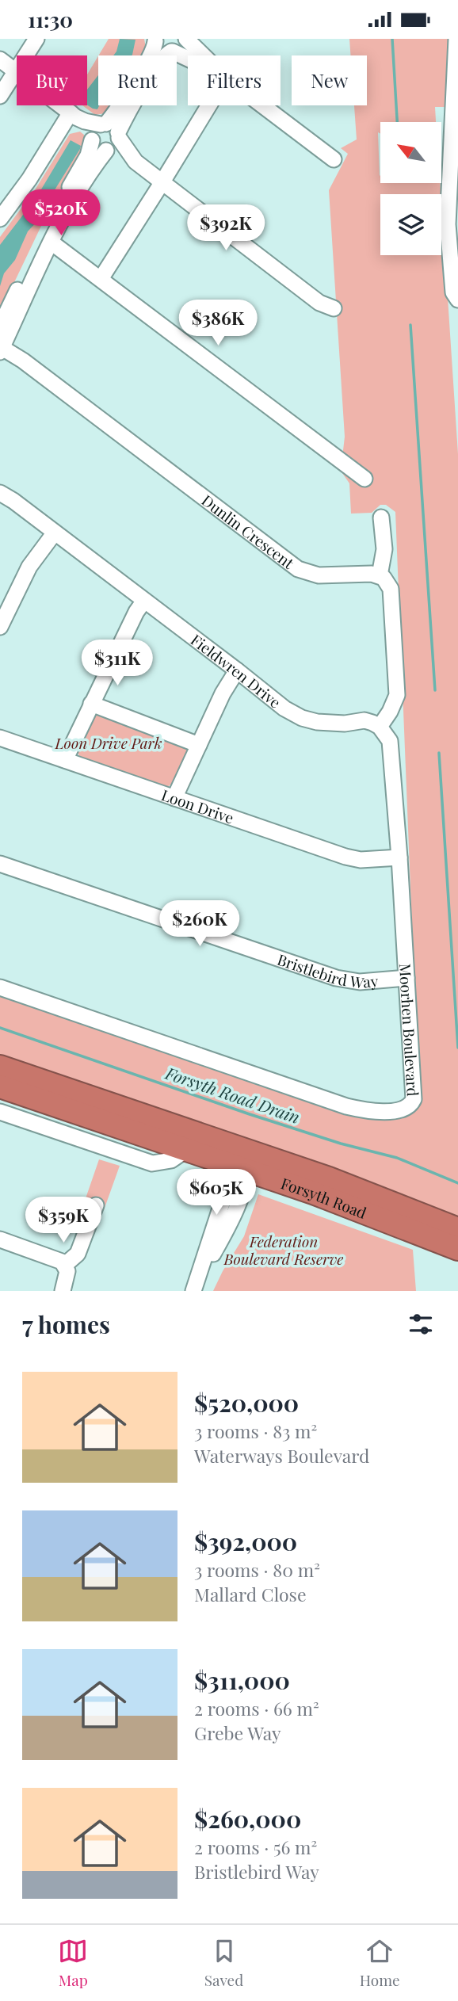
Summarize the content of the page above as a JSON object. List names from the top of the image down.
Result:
{
  "streets": {
    "highway": ["Forsyth Road"],
    "street": [
      "Dunlin Crescent",
      "Fieldwren Drive",
      "Loon Drive",
      "Bristlebird Way",
      "Moorhen Boulevard"
    ]
  },
  "crossings": [
    ["Fieldwren Drive", "Moorhen Boulevard"],
    ["Loon Drive", "Moorhen Boulevard"],
    ["Bristlebird Way", "Moorhen Boulevard"]
  ],
  "water": ["Forsyth Road Drain"],
  "parks": ["Loon Drive Park", "Federation Boulevard Reserve"],
  "north": "top left",
  "page": {
    "status": "11:30",
    "chip": [
      "Buy",
      "Rent",
      "Filters",
      "New"
    ],
    "price": [
      "$520K",
      "$392K",
      "$386K",
      "$311K",
      "$260K",
      "$605K",
      "$359K"
    ],
    "heading": "7 homes",
    "list": [
      {
        "name": "$520,000",
        "note": "3 rooms · 83 m² · Waterways Boulevard"
      },
      {
        "name": "$392,000",
        "note": "3 rooms · 80 m² · Mallard Close"
      },
      {
        "name": "$311,000",
        "note": "2 rooms · 66 m² · Grebe Way"
      },
      {
        "name": "$260,000",
        "note": "2 rooms · 56 m² · Bristlebird Way"
      }
    ],
    "tabs": ["Map", "Saved", "Home"]
  }
}
